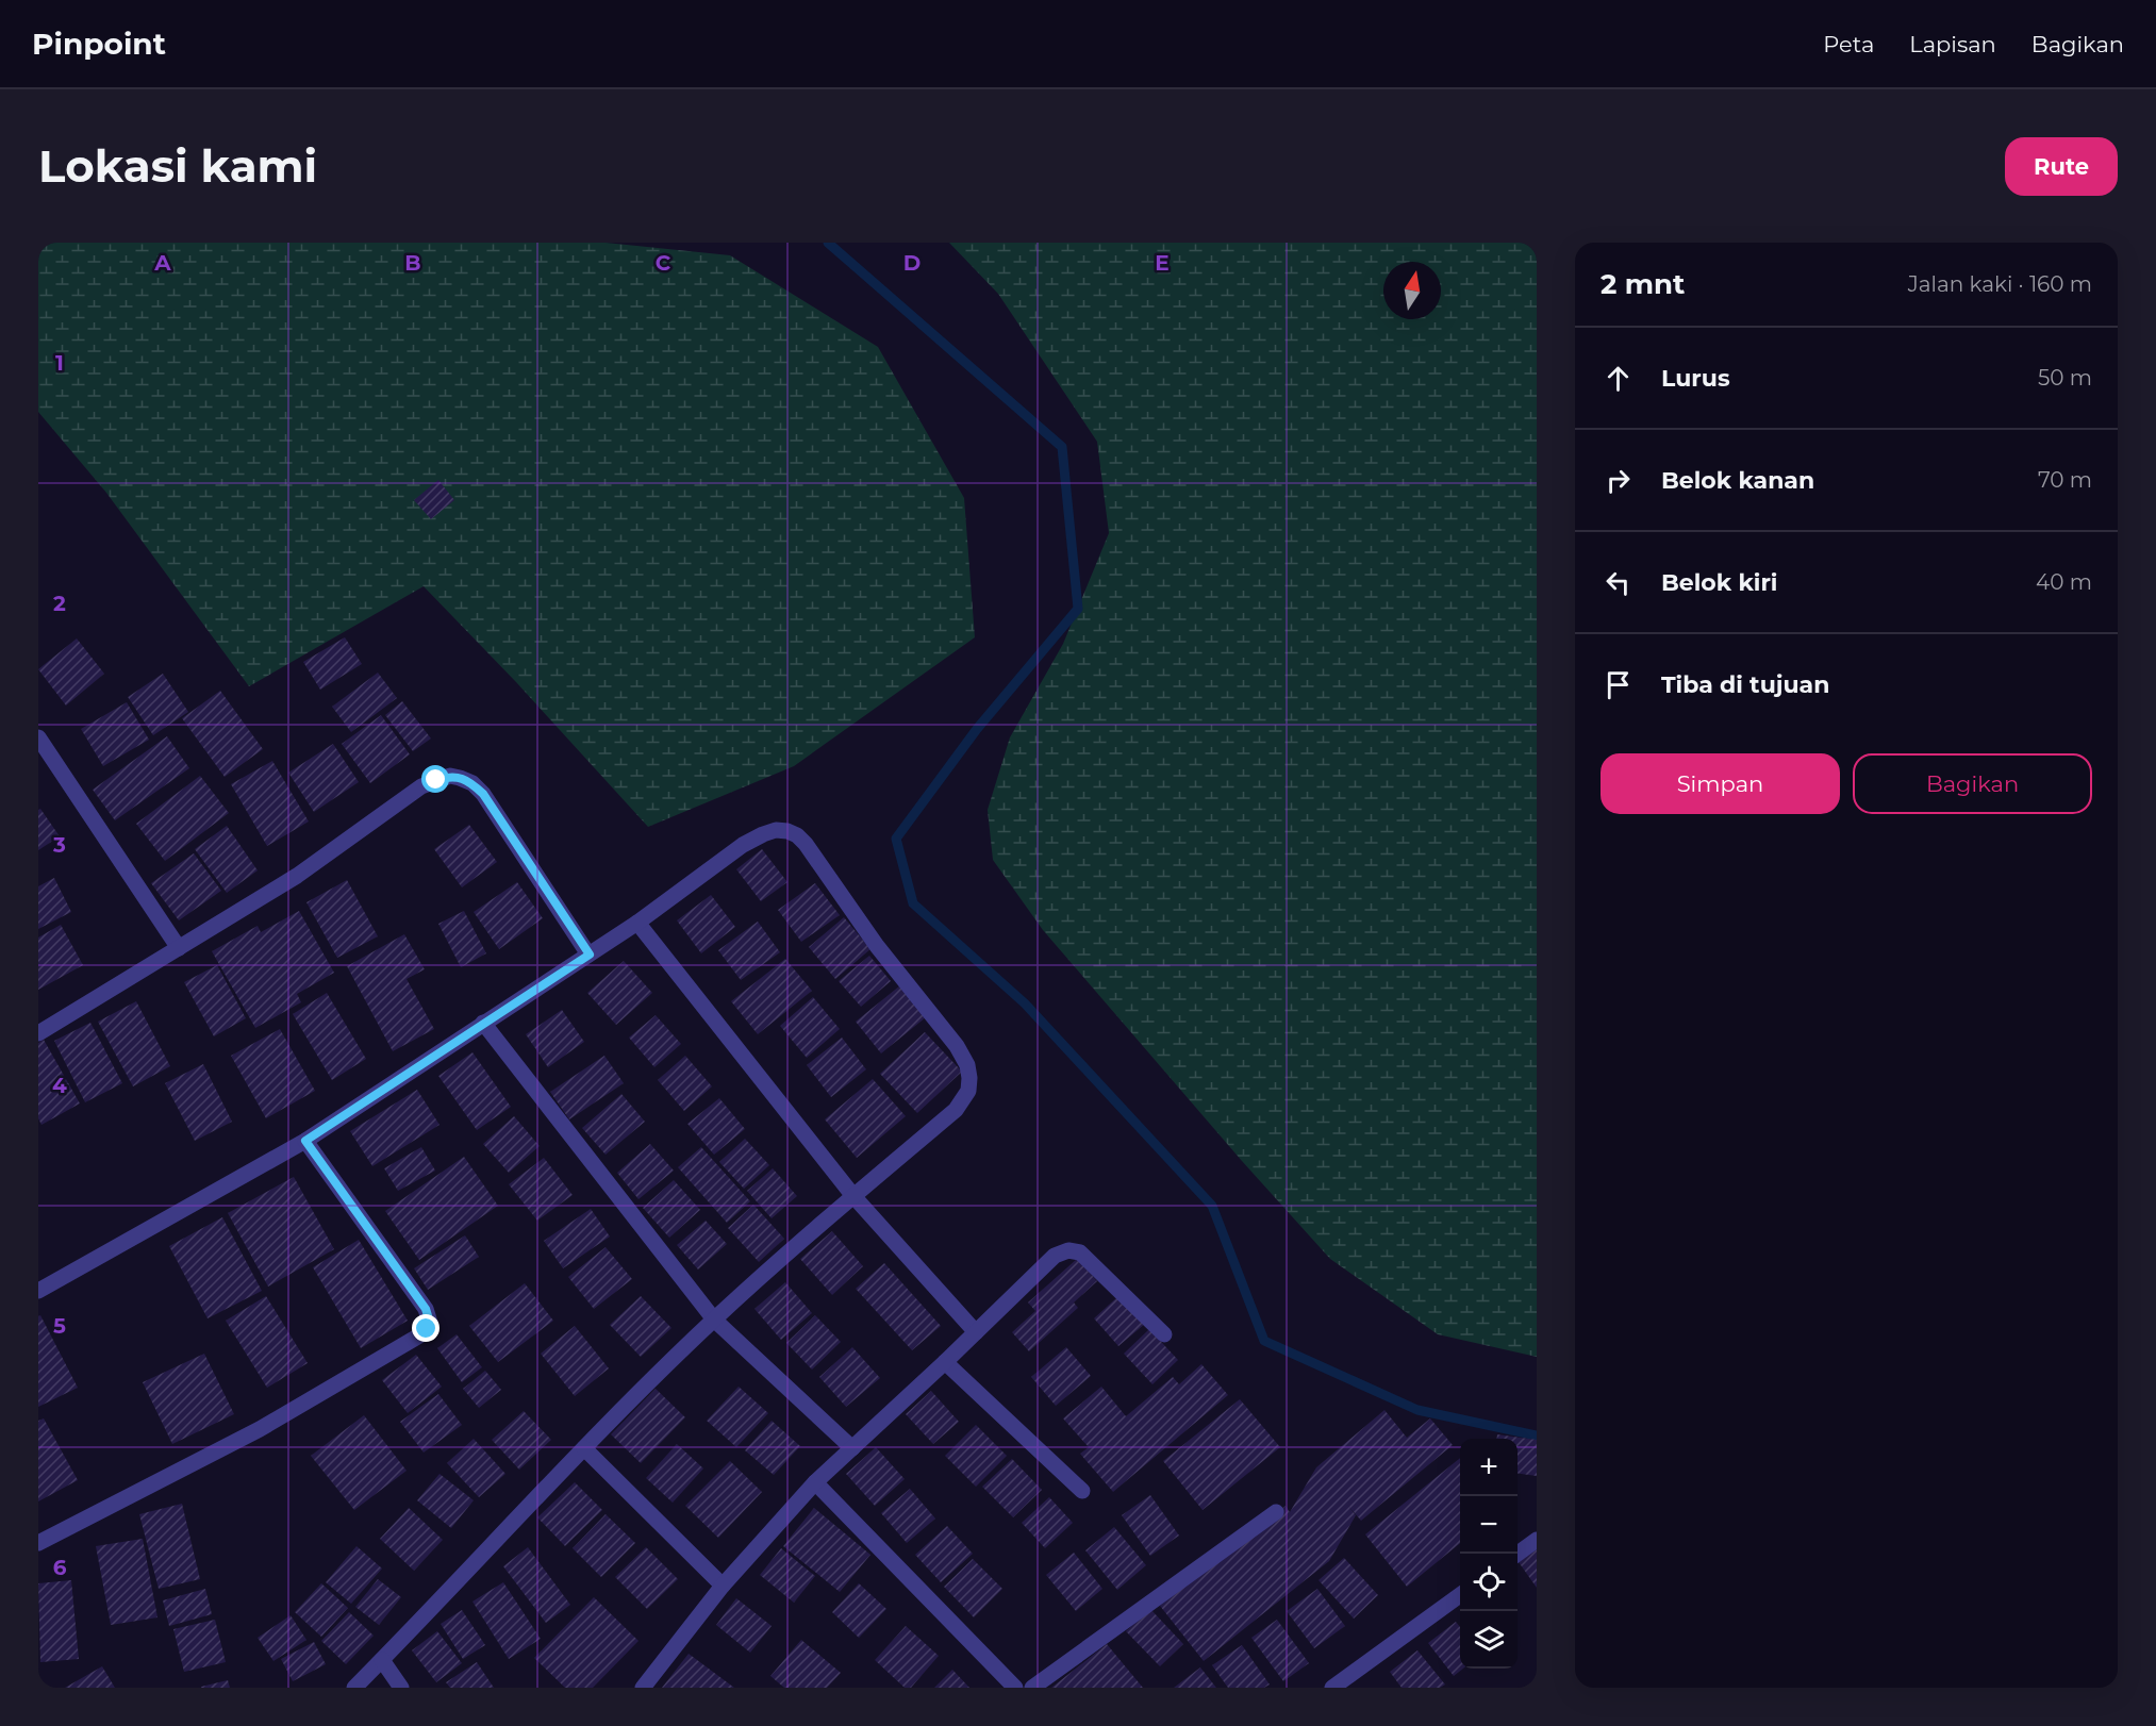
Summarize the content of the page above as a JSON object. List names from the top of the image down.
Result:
{
  "north": "top",
  "page": {
    "header": "Pinpoint",
    "nav": ["Peta", "Lapisan", "Bagikan"],
    "buttons": [
      "Rute",
      ["Simpan", "Bagikan"]
    ],
    "title": "Lokasi kami",
    "heading": ["2 mnt", "Jalan kaki · 160 m"],
    "list": [
      ["Lurus", "50 m"],
      ["Belok kanan", "70 m"],
      ["Belok kiri", "40 m"],
      "Tiba di tujuan"
    ],
    "map_buttons": ["+", "−"]
  },
  "grid": {
    "columns": [
      "A",
      "B",
      "C",
      "D",
      "E"
    ],
    "rows": [
      "1",
      "2",
      "3",
      "4",
      "5",
      "6"
    ]
  }
}
